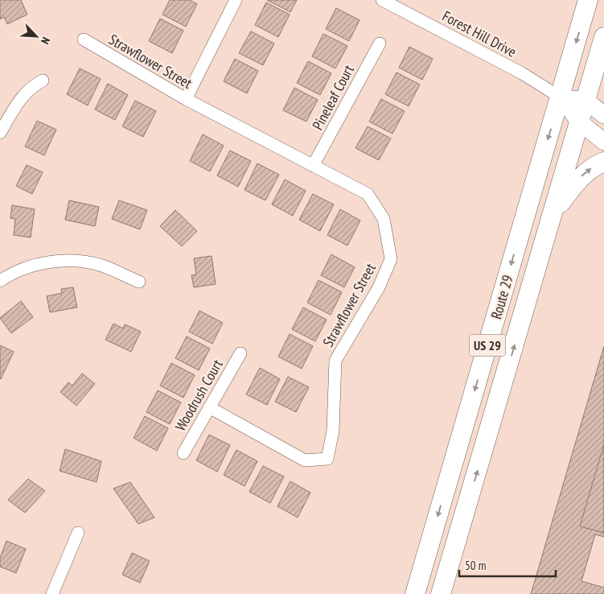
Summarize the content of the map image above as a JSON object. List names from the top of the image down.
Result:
{
  "streets": {
    "main road": ["Route 29", "US 29"],
    "street": [
      "Forest Hill Drive",
      "Strawflower Street",
      "Pineleaf Court",
      "Woodrush Court"
    ]
  },
  "crossings": [
    ["Forest Hill Drive", "Route 29"],
    ["Strawflower Street", "Pineleaf Court"],
    ["Strawflower Street", "Woodrush Court"]
  ],
  "scale_bar": "50 m",
  "north": "bottom right"
}
